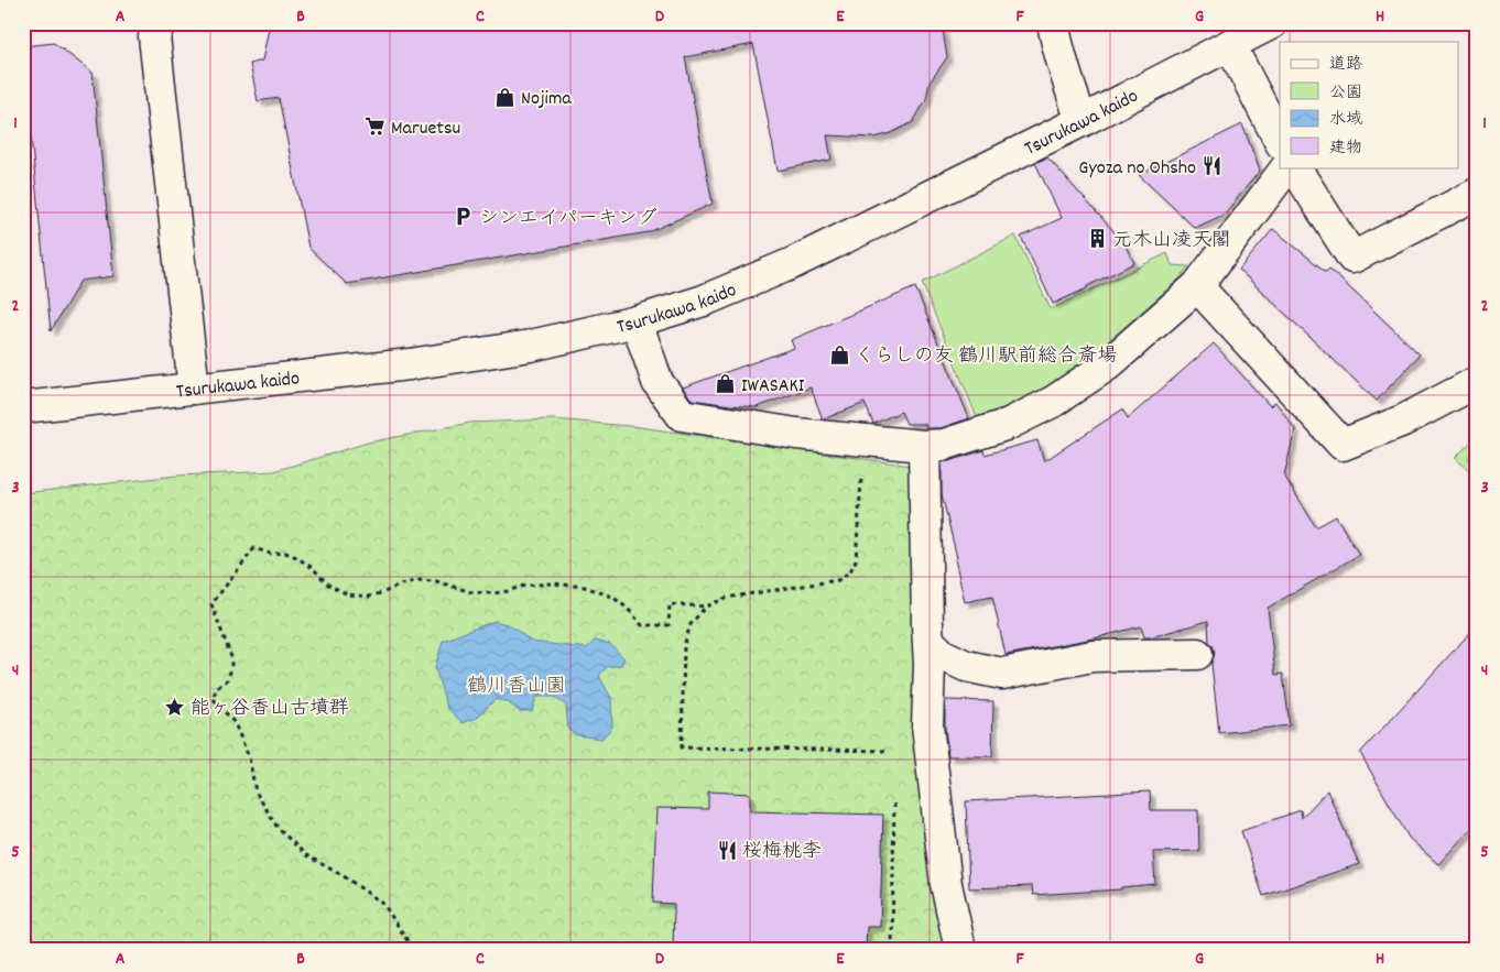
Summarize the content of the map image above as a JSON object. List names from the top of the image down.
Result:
{
  "streets": {
    "street": ["Tsurukawa kaido"]
  },
  "parks": ["鶴川香山園"],
  "places": {
    "shop": ["Nojima", "くらしの友 鶴川駅前総合斎場", "IWASAKI"],
    "supermarket": ["Maruetsu"],
    "restaurant": ["Gyoza no Ohsho", "桜梅桃李"],
    "parking": ["シンエイパーキング"],
    "building": ["元木山凌天閣"],
    "place": ["能ヶ谷香山古墳群"]
  },
  "legend": [
    "道路",
    "公園",
    "水域",
    "建物"
  ],
  "grid": {
    "columns": [
      "A",
      "B",
      "C",
      "D",
      "E",
      "F",
      "G",
      "H"
    ],
    "rows": [
      "1",
      "2",
      "3",
      "4",
      "5"
    ]
  }
}
